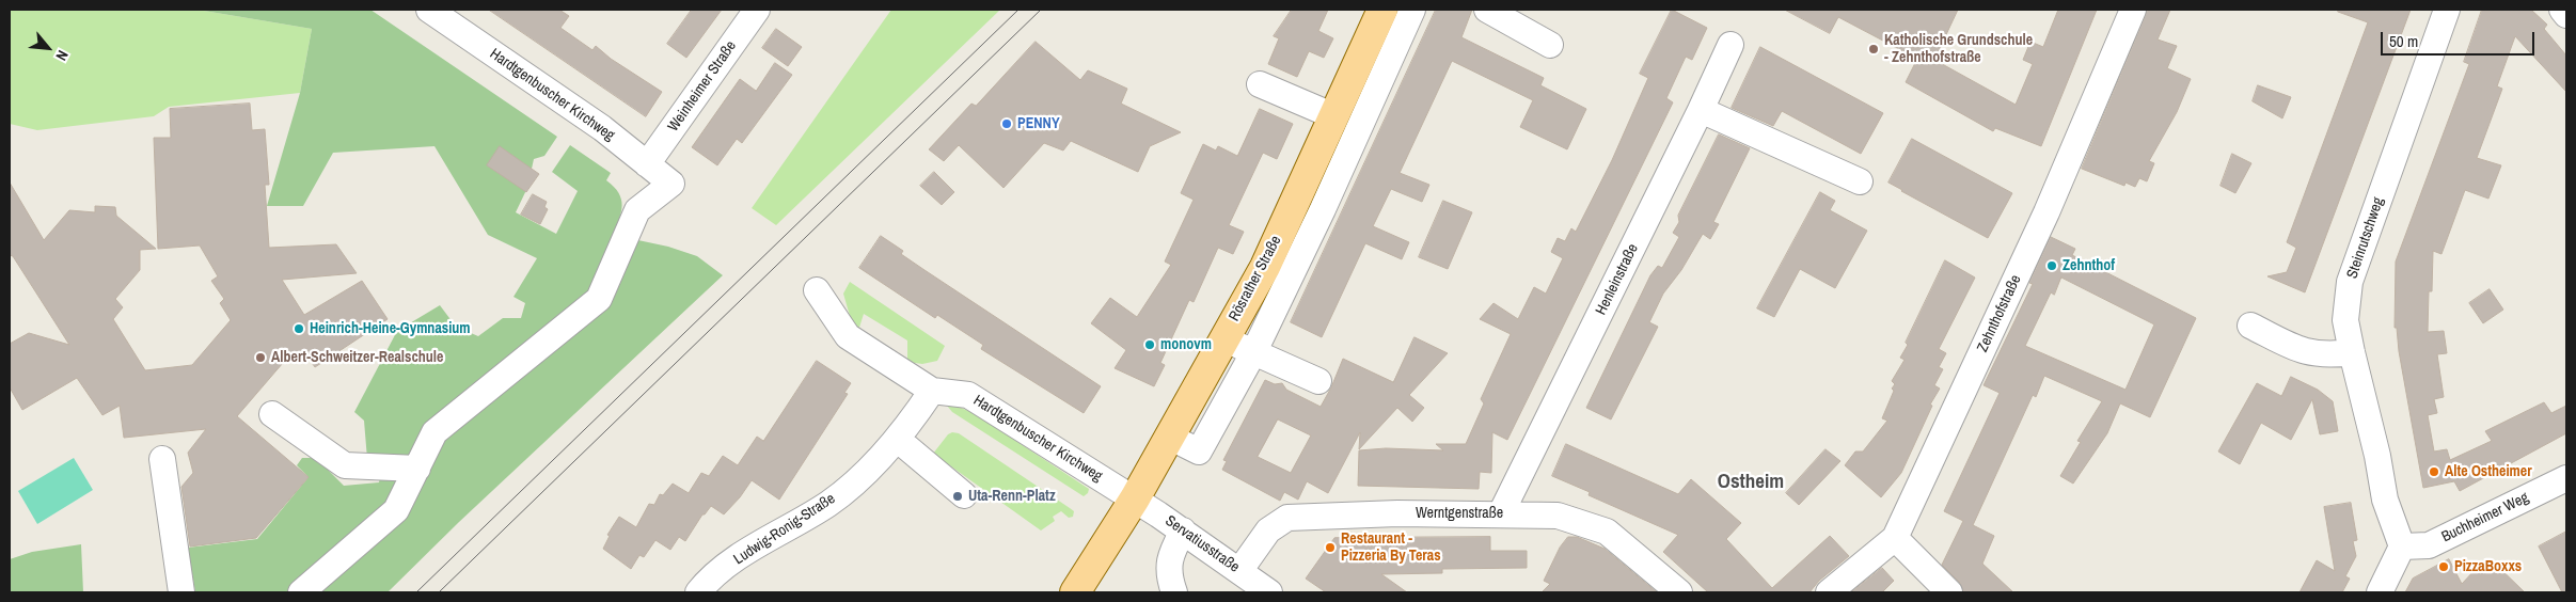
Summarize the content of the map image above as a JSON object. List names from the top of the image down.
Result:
{
  "streets": {
    "main road": ["Rösrather Straße"],
    "street": [
      "Weinheimer Straße",
      "Hardtgenbuscher Kirchweg",
      "Steinrutschweg",
      "Henleinstraße",
      "Zehnthofstraße",
      "Werntgenstraße",
      "Buchheimer Weg",
      "Ludwig-Ronig-Straße",
      "Servatiusstraße"
    ]
  },
  "crossings": [
    ["Weinheimer Straße", "Hardtgenbuscher Kirchweg"],
    ["Hardtgenbuscher Kirchweg", "Rösrather Straße"],
    ["Hardtgenbuscher Kirchweg", "Ludwig-Ronig-Straße"],
    ["Hardtgenbuscher Kirchweg", "Servatiusstraße"],
    ["Steinrutschweg", "Buchheimer Weg"],
    ["Rösrather Straße", "Servatiusstraße"],
    ["Henleinstraße", "Werntgenstraße"],
    ["Werntgenstraße", "Servatiusstraße"]
  ],
  "districts": ["Ostheim"],
  "places": [
    "Katholische Grundschule - Zehnthofstraße",
    "PENNY",
    "Zehnthof",
    "Heinrich-Heine-Gymnasium",
    "monovm",
    "Albert-Schweitzer-Realschule",
    "Alte Ostheimer",
    "Uta-Renn-Platz",
    "Restaurant - Pizzeria By Teras",
    "PizzaBoxxs"
  ],
  "scale_bar": "50 m",
  "north": "bottom right"
}
